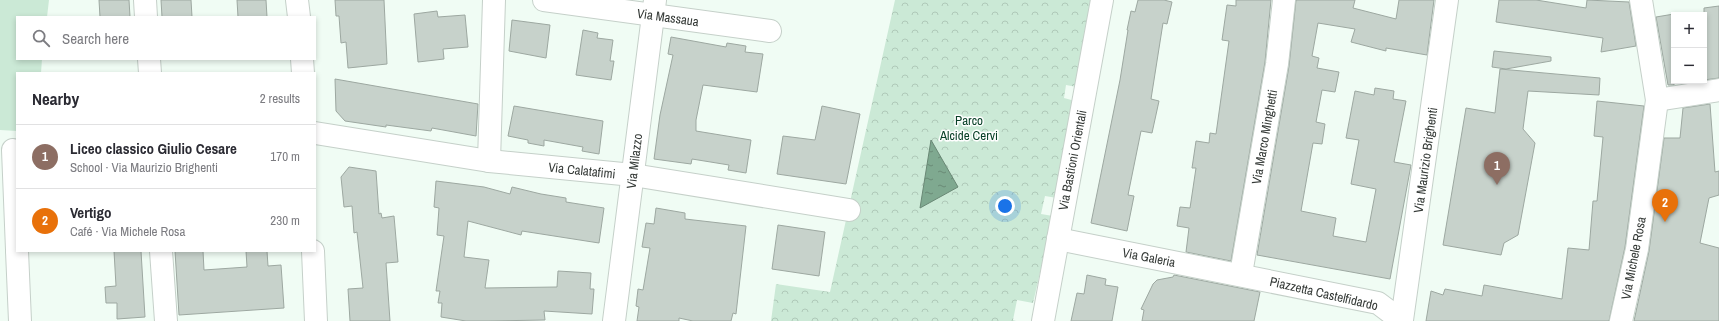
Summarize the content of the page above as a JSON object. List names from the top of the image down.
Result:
{
  "streets": {
    "street": [
      "Via Massaua",
      "Via Marco Minghetti",
      "Via Bastioni Orientali",
      "Via Maurizio Brighenti",
      "Via Milazzo",
      "Via Calatafimi",
      "Via Galeria",
      "Via Michele Rosa",
      "Piazzetta Castelfidardo"
    ]
  },
  "crossings": [
    ["Via Massaua", "Via Milazzo"],
    ["Via Marco Minghetti", "Via Galeria"],
    ["Via Marco Minghetti", "Piazzetta Castelfidardo"],
    ["Via Bastioni Orientali", "Via Galeria"],
    ["Via Maurizio Brighenti", "Piazzetta Castelfidardo"],
    ["Via Milazzo", "Via Calatafimi"],
    ["Via Galeria", "Piazzetta Castelfidardo"]
  ],
  "parks": ["Parco Alcide Cervi"],
  "page": {
    "map_buttons": ["+", "−"],
    "search": "Search here",
    "heading": ["Nearby", "2 results"],
    "list": [
      {
        "mark": "1",
        "name": "Liceo classico Giulio Cesare",
        "note": "School · Via Maurizio Brighenti",
        "value": "170 m"
      },
      {
        "mark": "2",
        "name": "Vertigo",
        "note": "Café · Via Michele Rosa",
        "value": "230 m"
      }
    ],
    "pins": ["1", "2"]
  }
}
